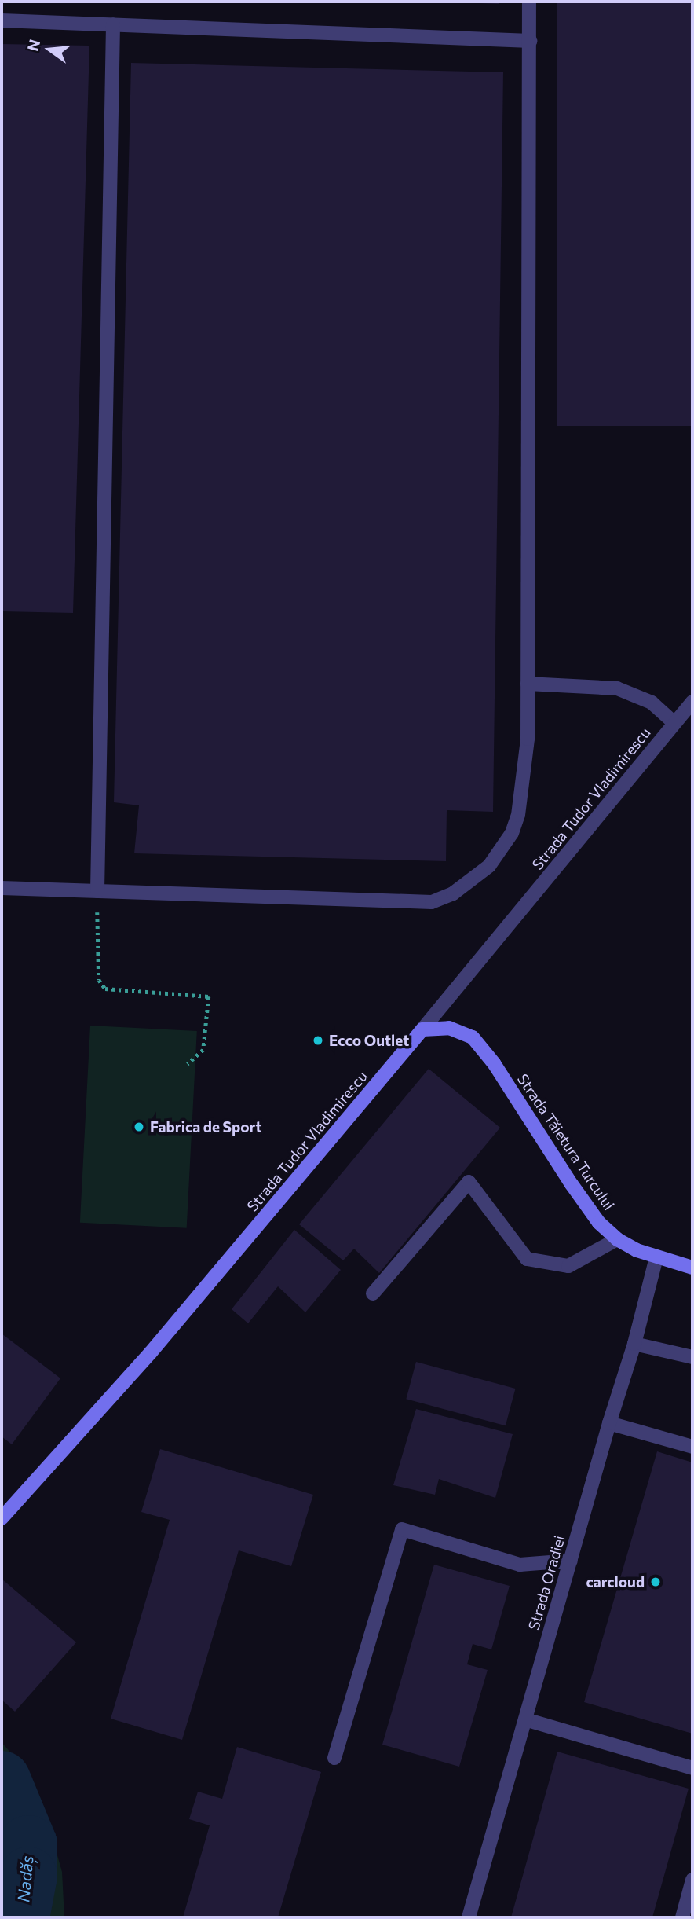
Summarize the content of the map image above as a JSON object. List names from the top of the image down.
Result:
{
  "streets": {
    "main road": ["Strada Tudor Vladimirescu", "Strada Tăietura Turcului"],
    "street": ["Strada Oradiei"]
  },
  "crossings": [
    ["Strada Tudor Vladimirescu", "Strada Tăietura Turcului"],
    ["Strada Tăietura Turcului", "Strada Oradiei"]
  ],
  "water": ["Nadăș"],
  "places": ["Ecco Outlet", "Fabrica de Sport", "carcloud"],
  "north": "left"
}
